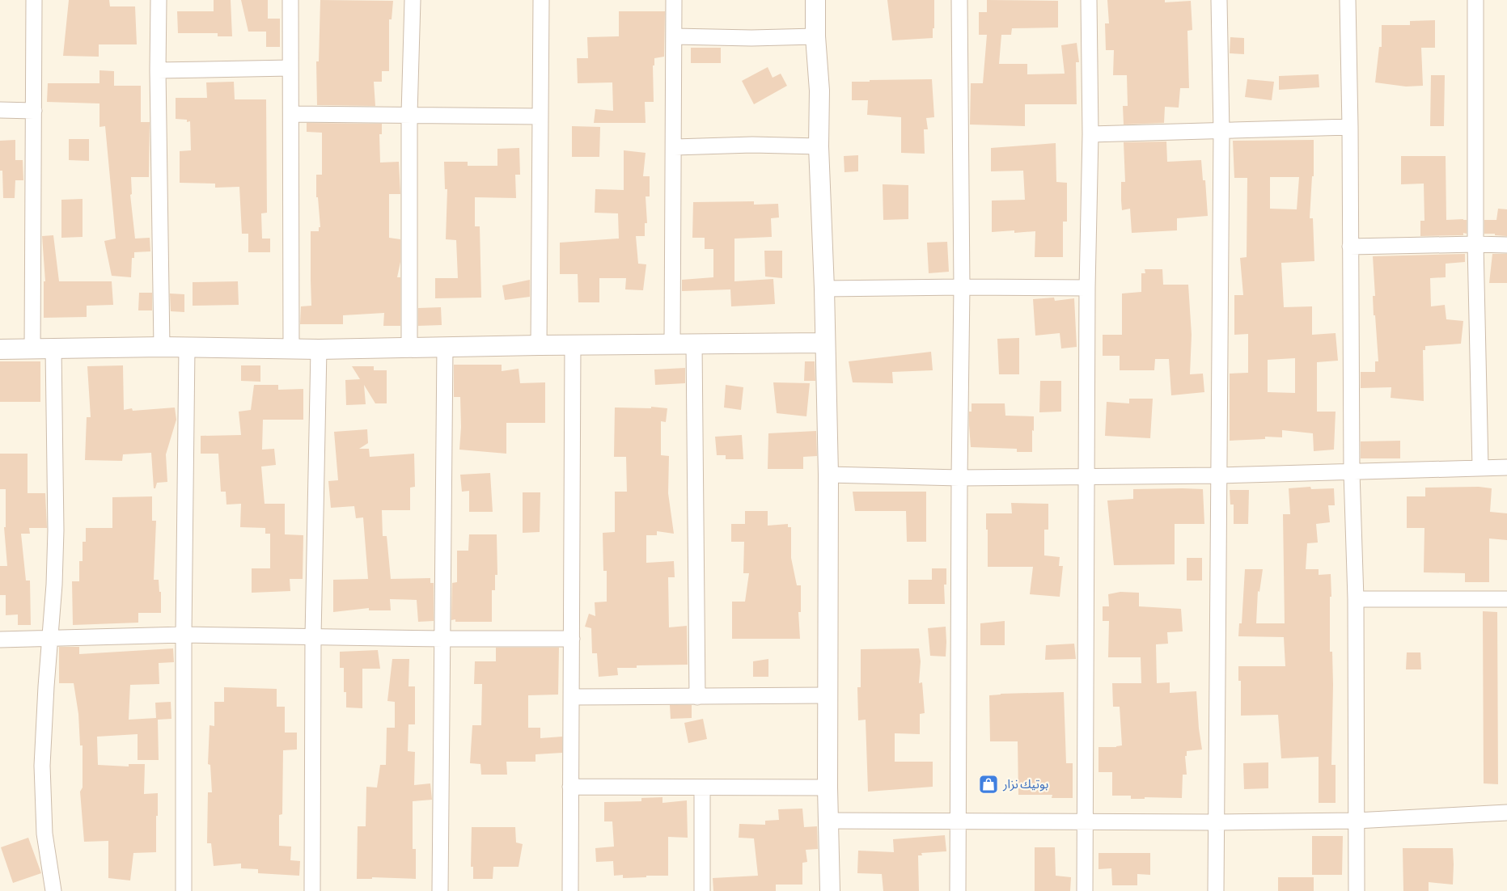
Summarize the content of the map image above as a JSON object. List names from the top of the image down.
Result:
{
  "places": {
    "shop": ["بوتيك نزار"]
  }
}
